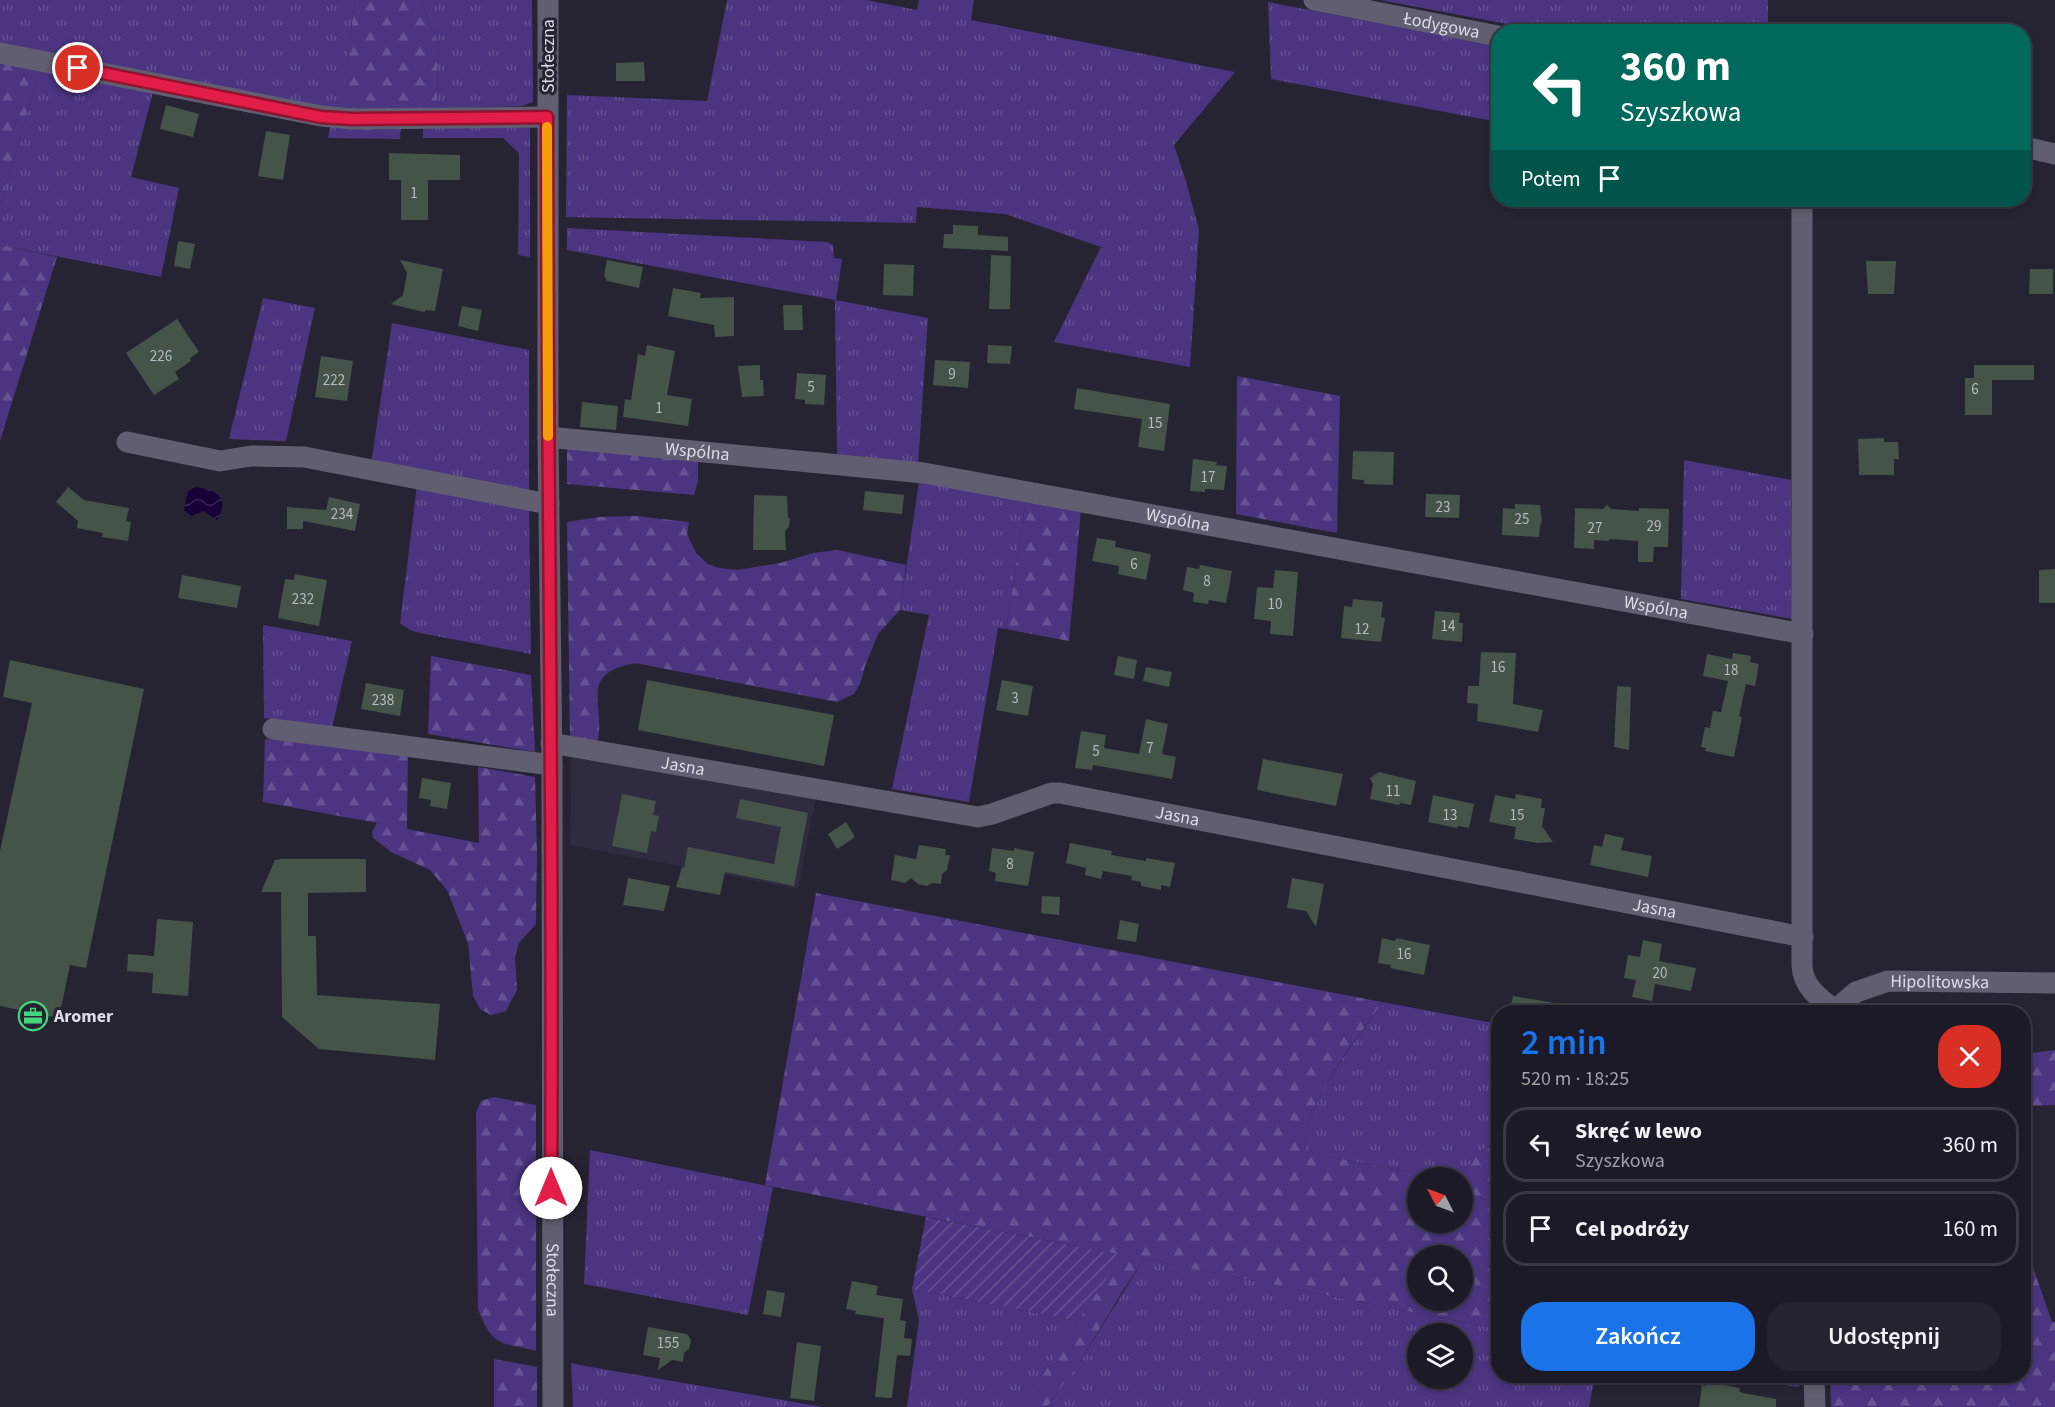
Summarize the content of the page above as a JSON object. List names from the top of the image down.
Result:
{
  "streets": {
    "street": [
      "Łodygowa",
      "Stołeczna",
      "Wspólna",
      "Jasna",
      "Hipolitowska"
    ]
  },
  "crossings": [
    ["Stołeczna", "Wspólna"],
    ["Stołeczna", "Jasna"]
  ],
  "places": {
    "office": ["Aromer"]
  },
  "house_numbers": [
    "1",
    "226",
    "9",
    "222",
    "5",
    "6",
    "1",
    "15",
    "17",
    "23",
    "234",
    "25",
    "29",
    "27",
    "6",
    "8",
    "232",
    "10",
    "14",
    "12",
    "16",
    "18",
    "3",
    "238",
    "7",
    "5",
    "11",
    "13",
    "15",
    "8",
    "16",
    "20",
    "155"
  ],
  "north": "top left",
  "page": {
    "turn": ["360 m", "Szyszkowa"],
    "then": "Potem",
    "heading": ["2 min", "520 m · 18:25"],
    "list": [
      {
        "name": "Skręć w lewo",
        "note": "Szyszkowa",
        "value": "360 m"
      },
      {
        "name": "Cel podróży",
        "value": "160 m"
      }
    ],
    "buttons": ["Zakończ", "Udostępnij"]
  }
}
